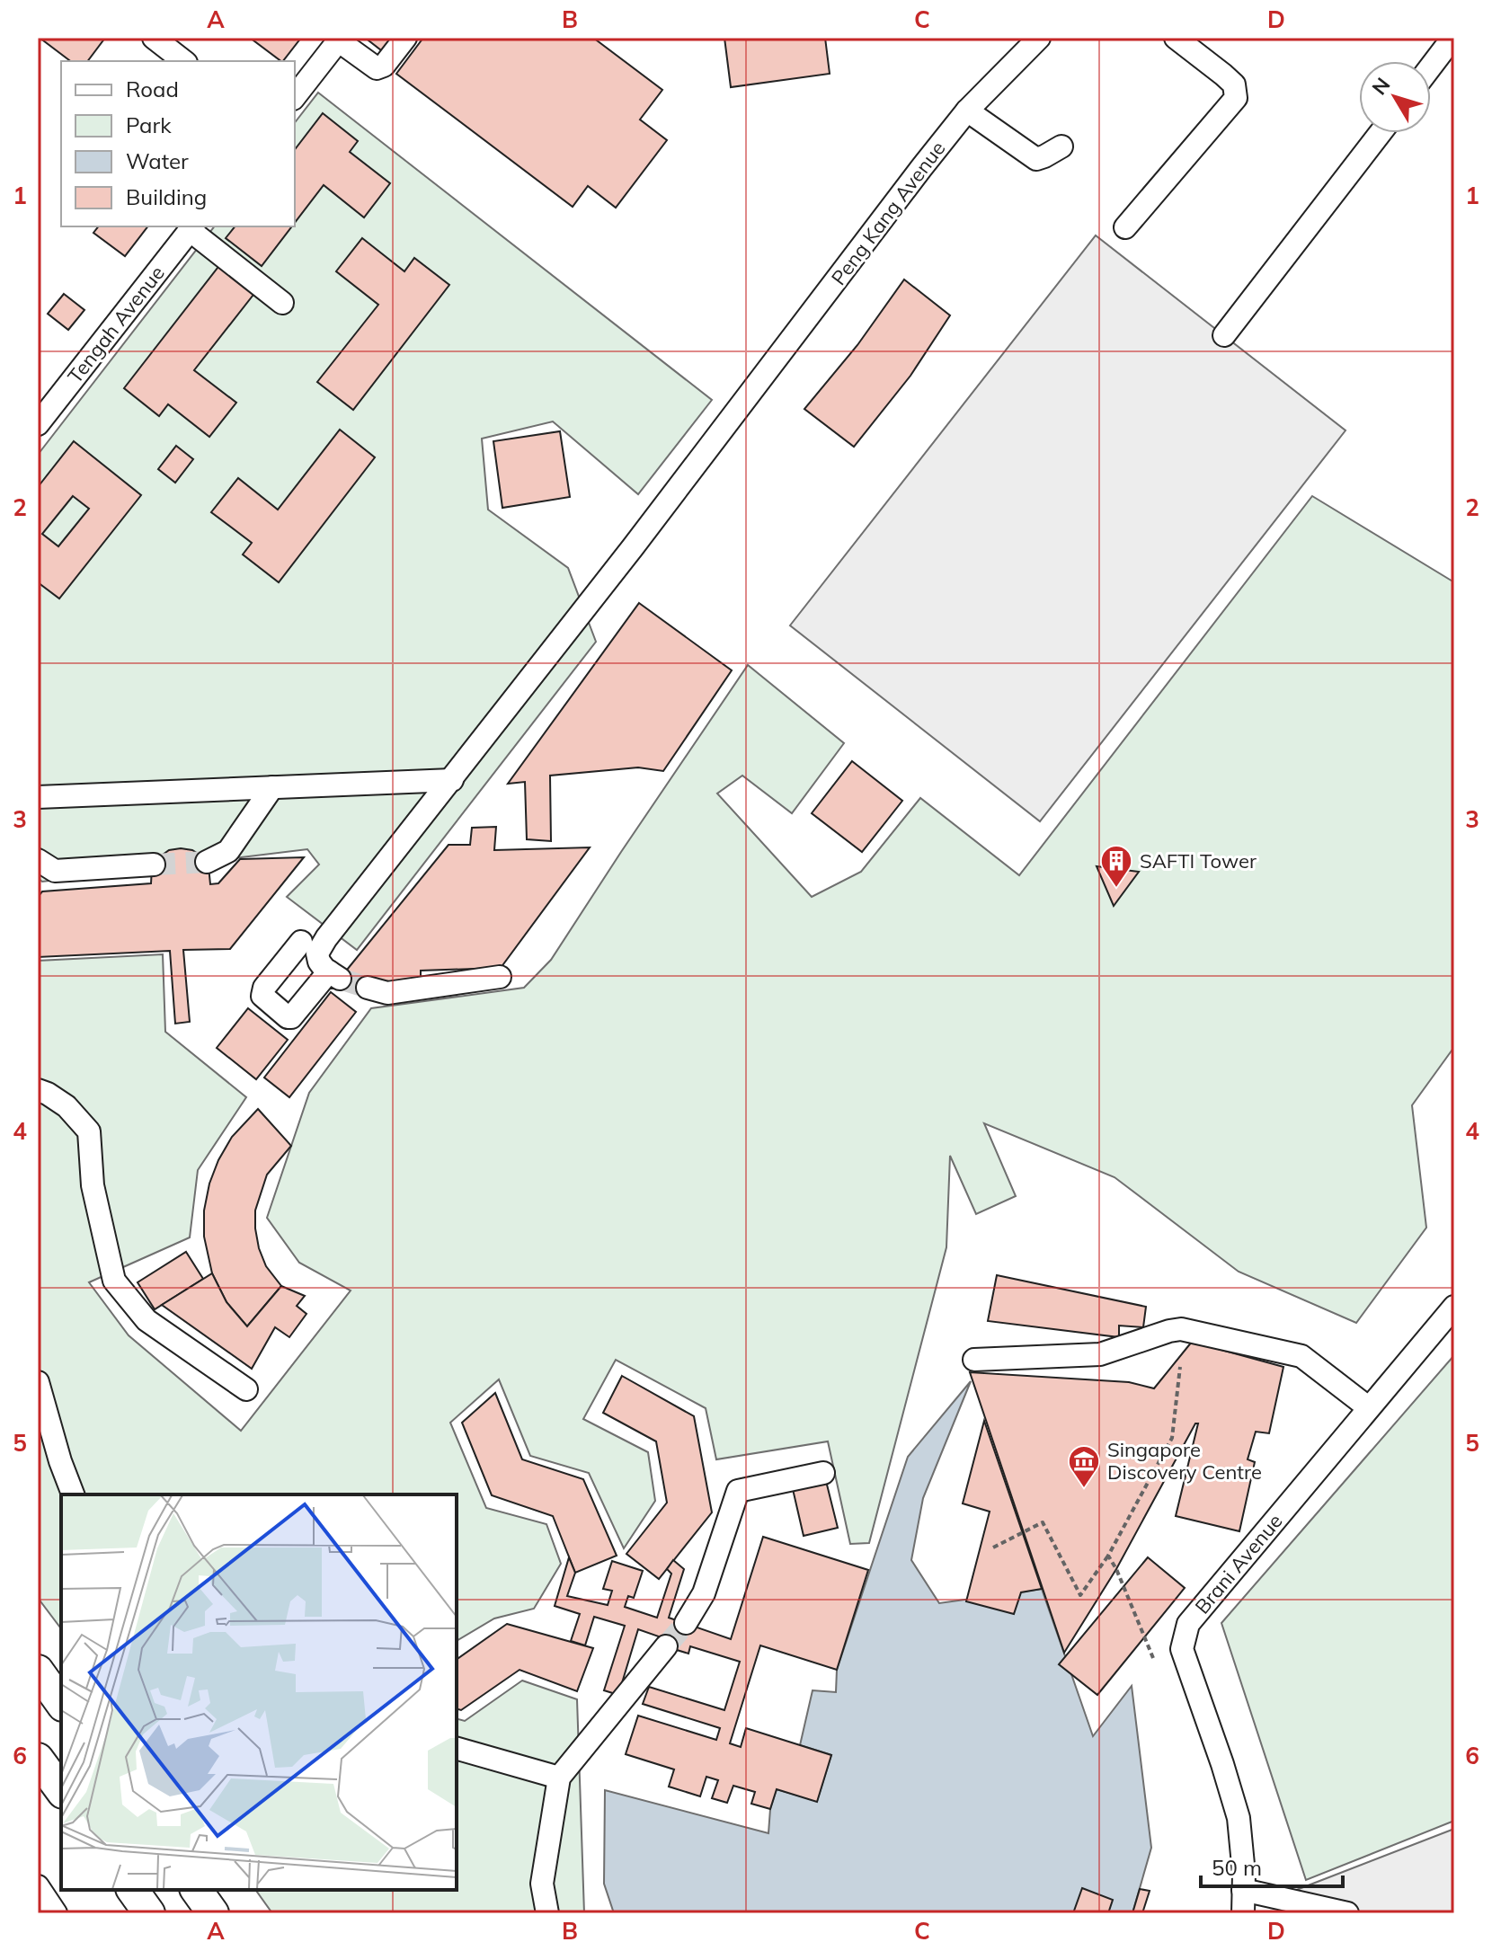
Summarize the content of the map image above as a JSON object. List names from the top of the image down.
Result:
{
  "streets": {
    "lane": ["Peng Kang Avenue", "Tengah Avenue", "Brani Avenue"]
  },
  "places": {
    "building": ["SAFTI Tower"],
    "museum": ["Singapore Discovery Centre"]
  },
  "legend": [
    "Road",
    "Park",
    "Water",
    "Building"
  ],
  "scale_bar": "50 m",
  "north": "top left",
  "grid": {
    "columns": [
      "A",
      "B",
      "C",
      "D"
    ],
    "rows": [
      "1",
      "2",
      "3",
      "4",
      "5",
      "6"
    ]
  }
}
